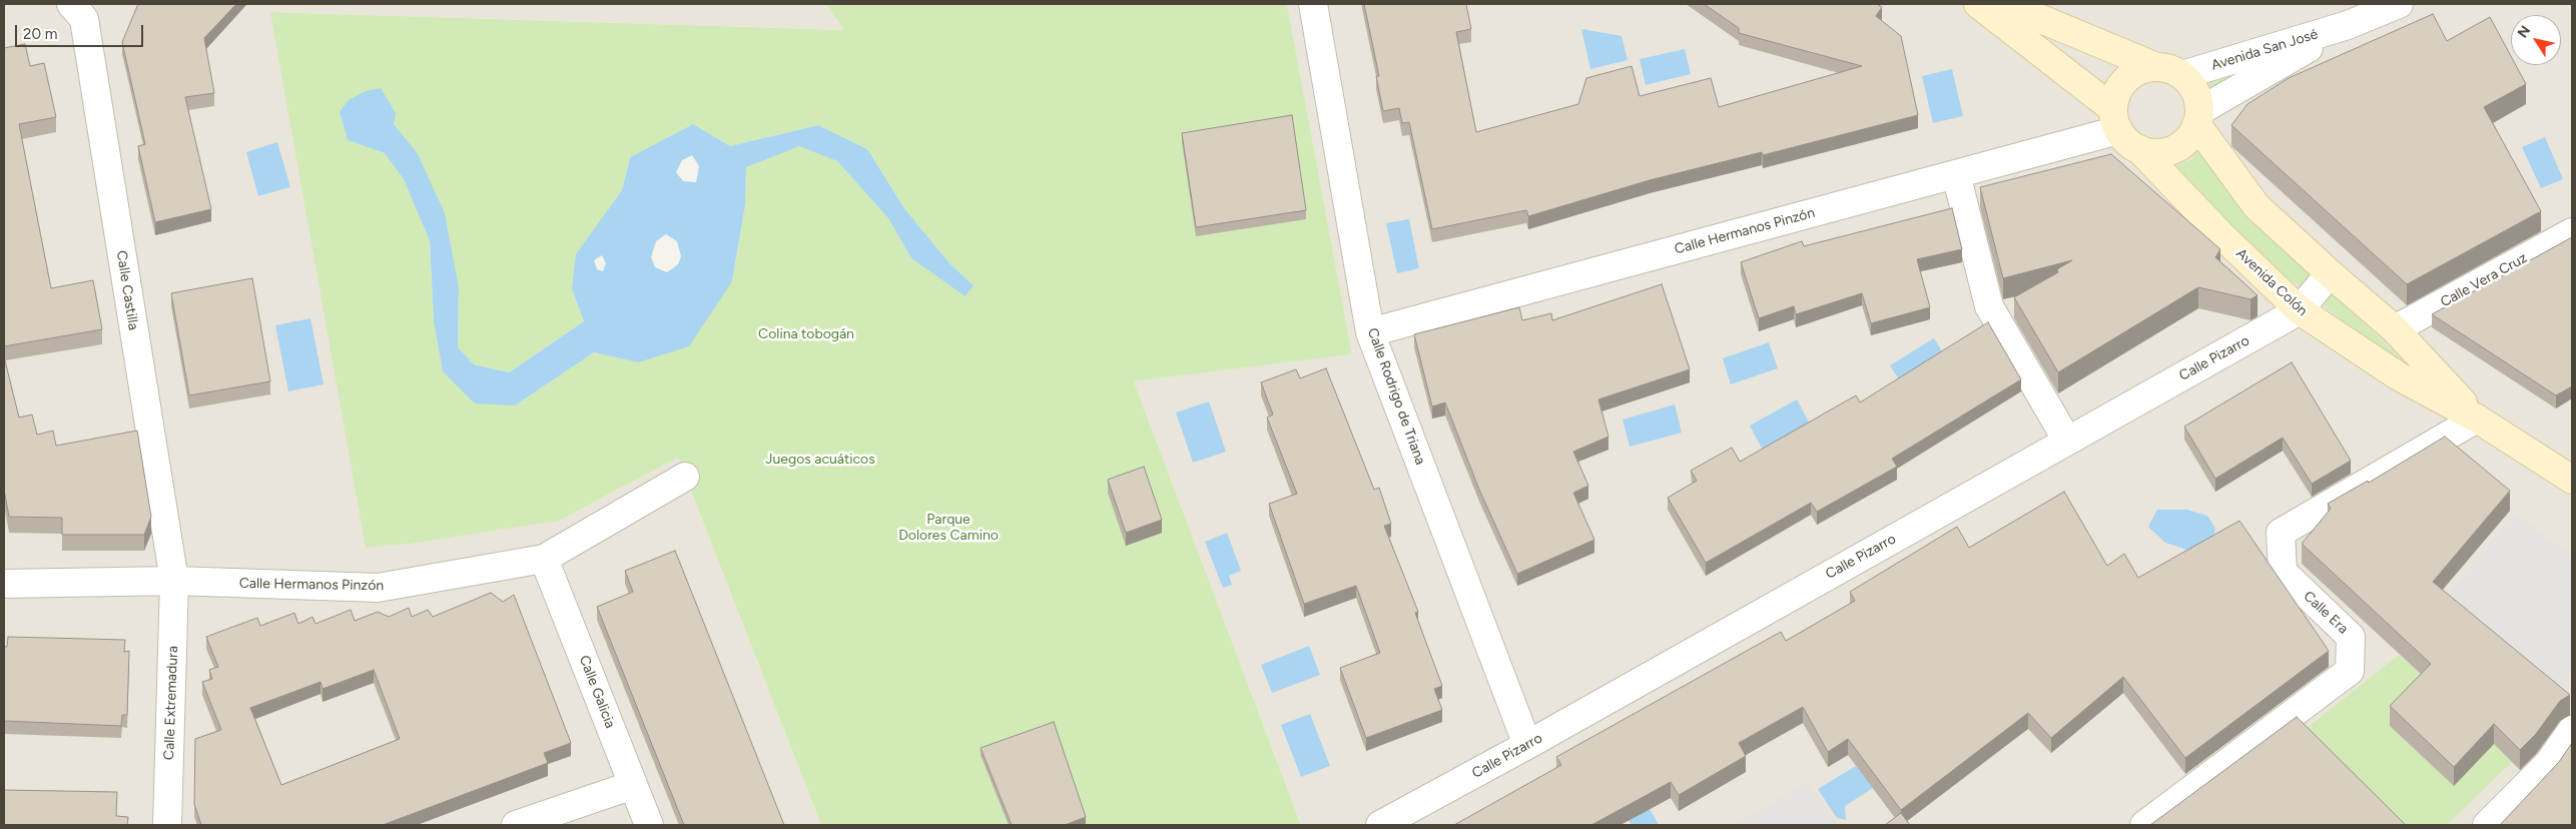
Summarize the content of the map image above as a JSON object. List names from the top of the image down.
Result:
{
  "streets": {
    "main road": ["Avenida Colón"],
    "street": [
      "Avenida San José",
      "Calle Hermanos Pinzón",
      "Calle Vera Cruz",
      "Calle Castilla",
      "Calle Pizarro",
      "Calle Rodrigo de Triana",
      "Calle Era",
      "Calle Galicia",
      "Calle Extremadura"
    ]
  },
  "crossings": [
    ["Avenida San José", "Calle Hermanos Pinzón"],
    ["Avenida San José", "Avenida Colón"],
    ["Calle Hermanos Pinzón", "Avenida Colón"],
    ["Calle Hermanos Pinzón", "Calle Castilla"],
    ["Calle Hermanos Pinzón", "Calle Rodrigo de Triana"],
    ["Calle Hermanos Pinzón", "Calle Galicia"],
    ["Calle Hermanos Pinzón", "Calle Extremadura"],
    ["Calle Vera Cruz", "Avenida Colón"],
    ["Avenida Colón", "Calle Pizarro"],
    ["Avenida Colón", "Calle Era"],
    ["Calle Castilla", "Calle Extremadura"],
    ["Calle Pizarro", "Calle Rodrigo de Triana"]
  ],
  "parks": ["Colina tobogán", "Juegos acuáticos", "Parque Dolores Camino"],
  "scale_bar": "20 m",
  "north": "top left"
}
